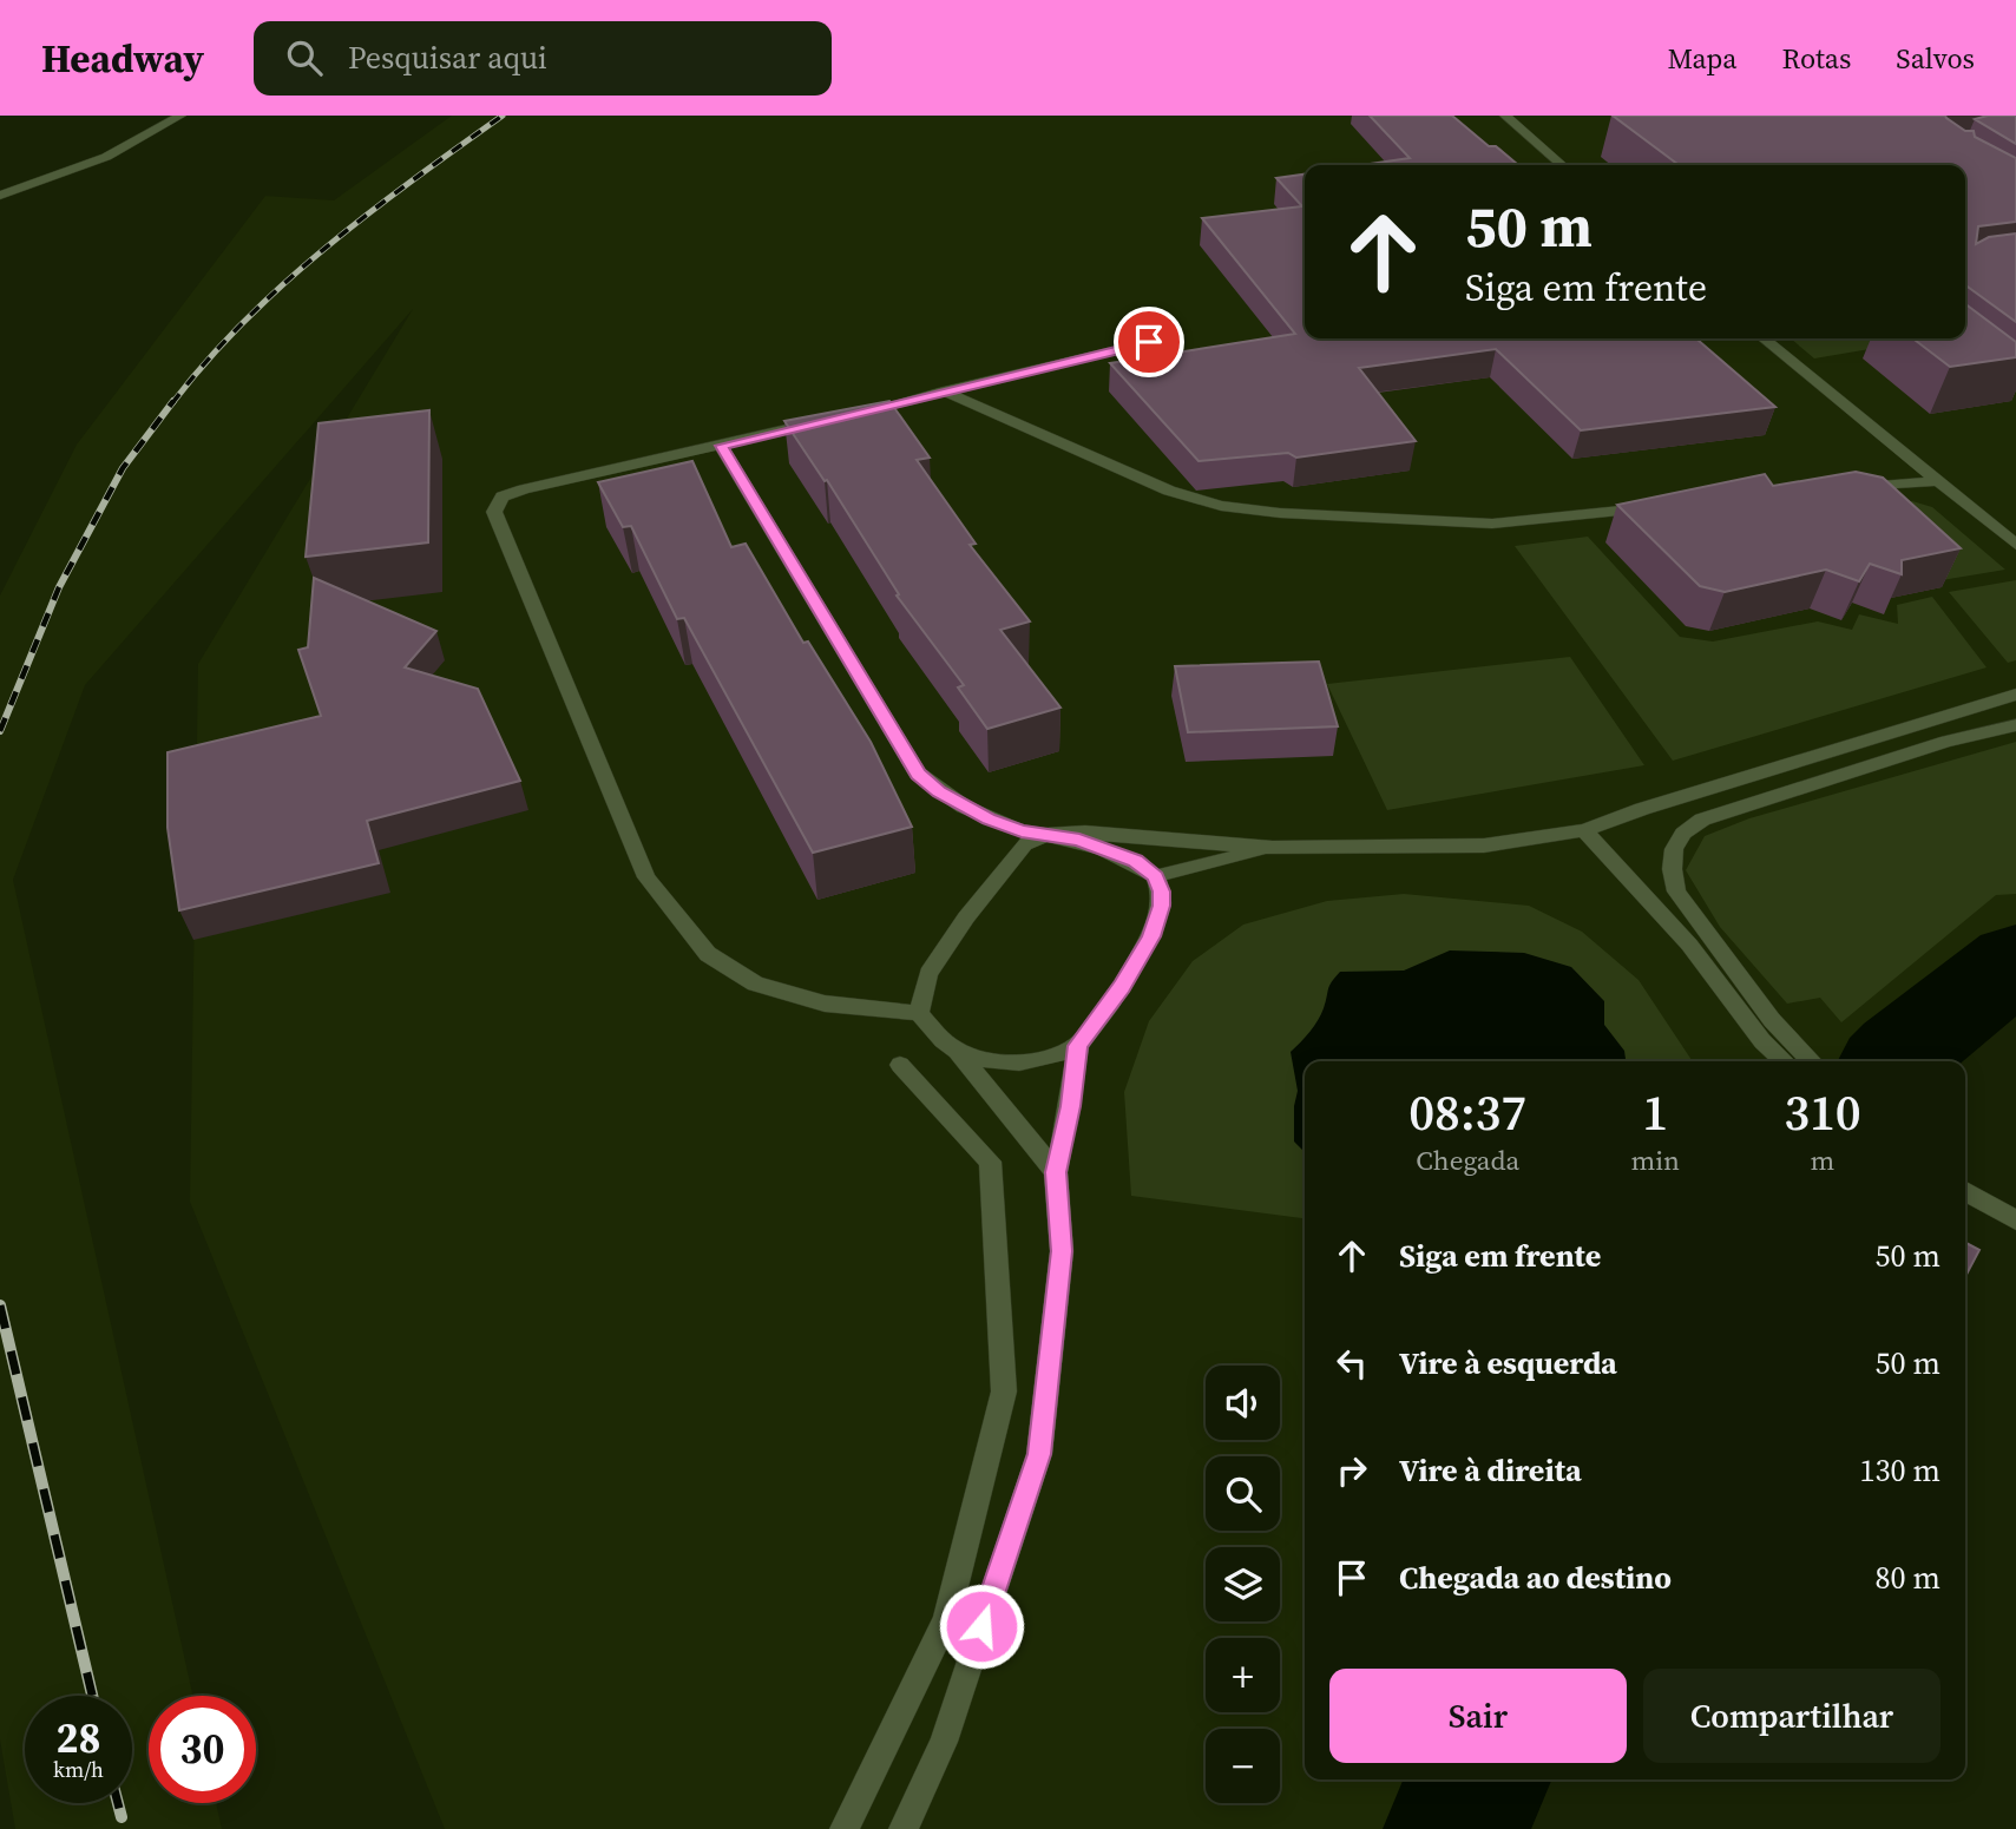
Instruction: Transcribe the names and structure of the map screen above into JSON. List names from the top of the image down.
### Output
{
  "page": {
    "header": "Headway",
    "search": "Pesquisar aqui",
    "nav": ["Mapa", "Rotas", "Salvos"],
    "turn": ["50 m", "Siga em frente"],
    "eta": [
      "08:37",
      "Chegada",
      "1",
      "min",
      "310",
      "m"
    ],
    "list": [
      {
        "name": "Siga em frente",
        "value": "50 m"
      },
      {
        "name": "Vire à esquerda",
        "value": "50 m"
      },
      {
        "name": "Vire à direita",
        "value": "130 m"
      },
      {
        "name": "Chegada ao destino",
        "value": "80 m"
      }
    ],
    "map_buttons": ["+", "−"],
    "buttons": ["Sair", "Compartilhar"],
    "speed": "28 km/h",
    "limit": "30"
  }
}
